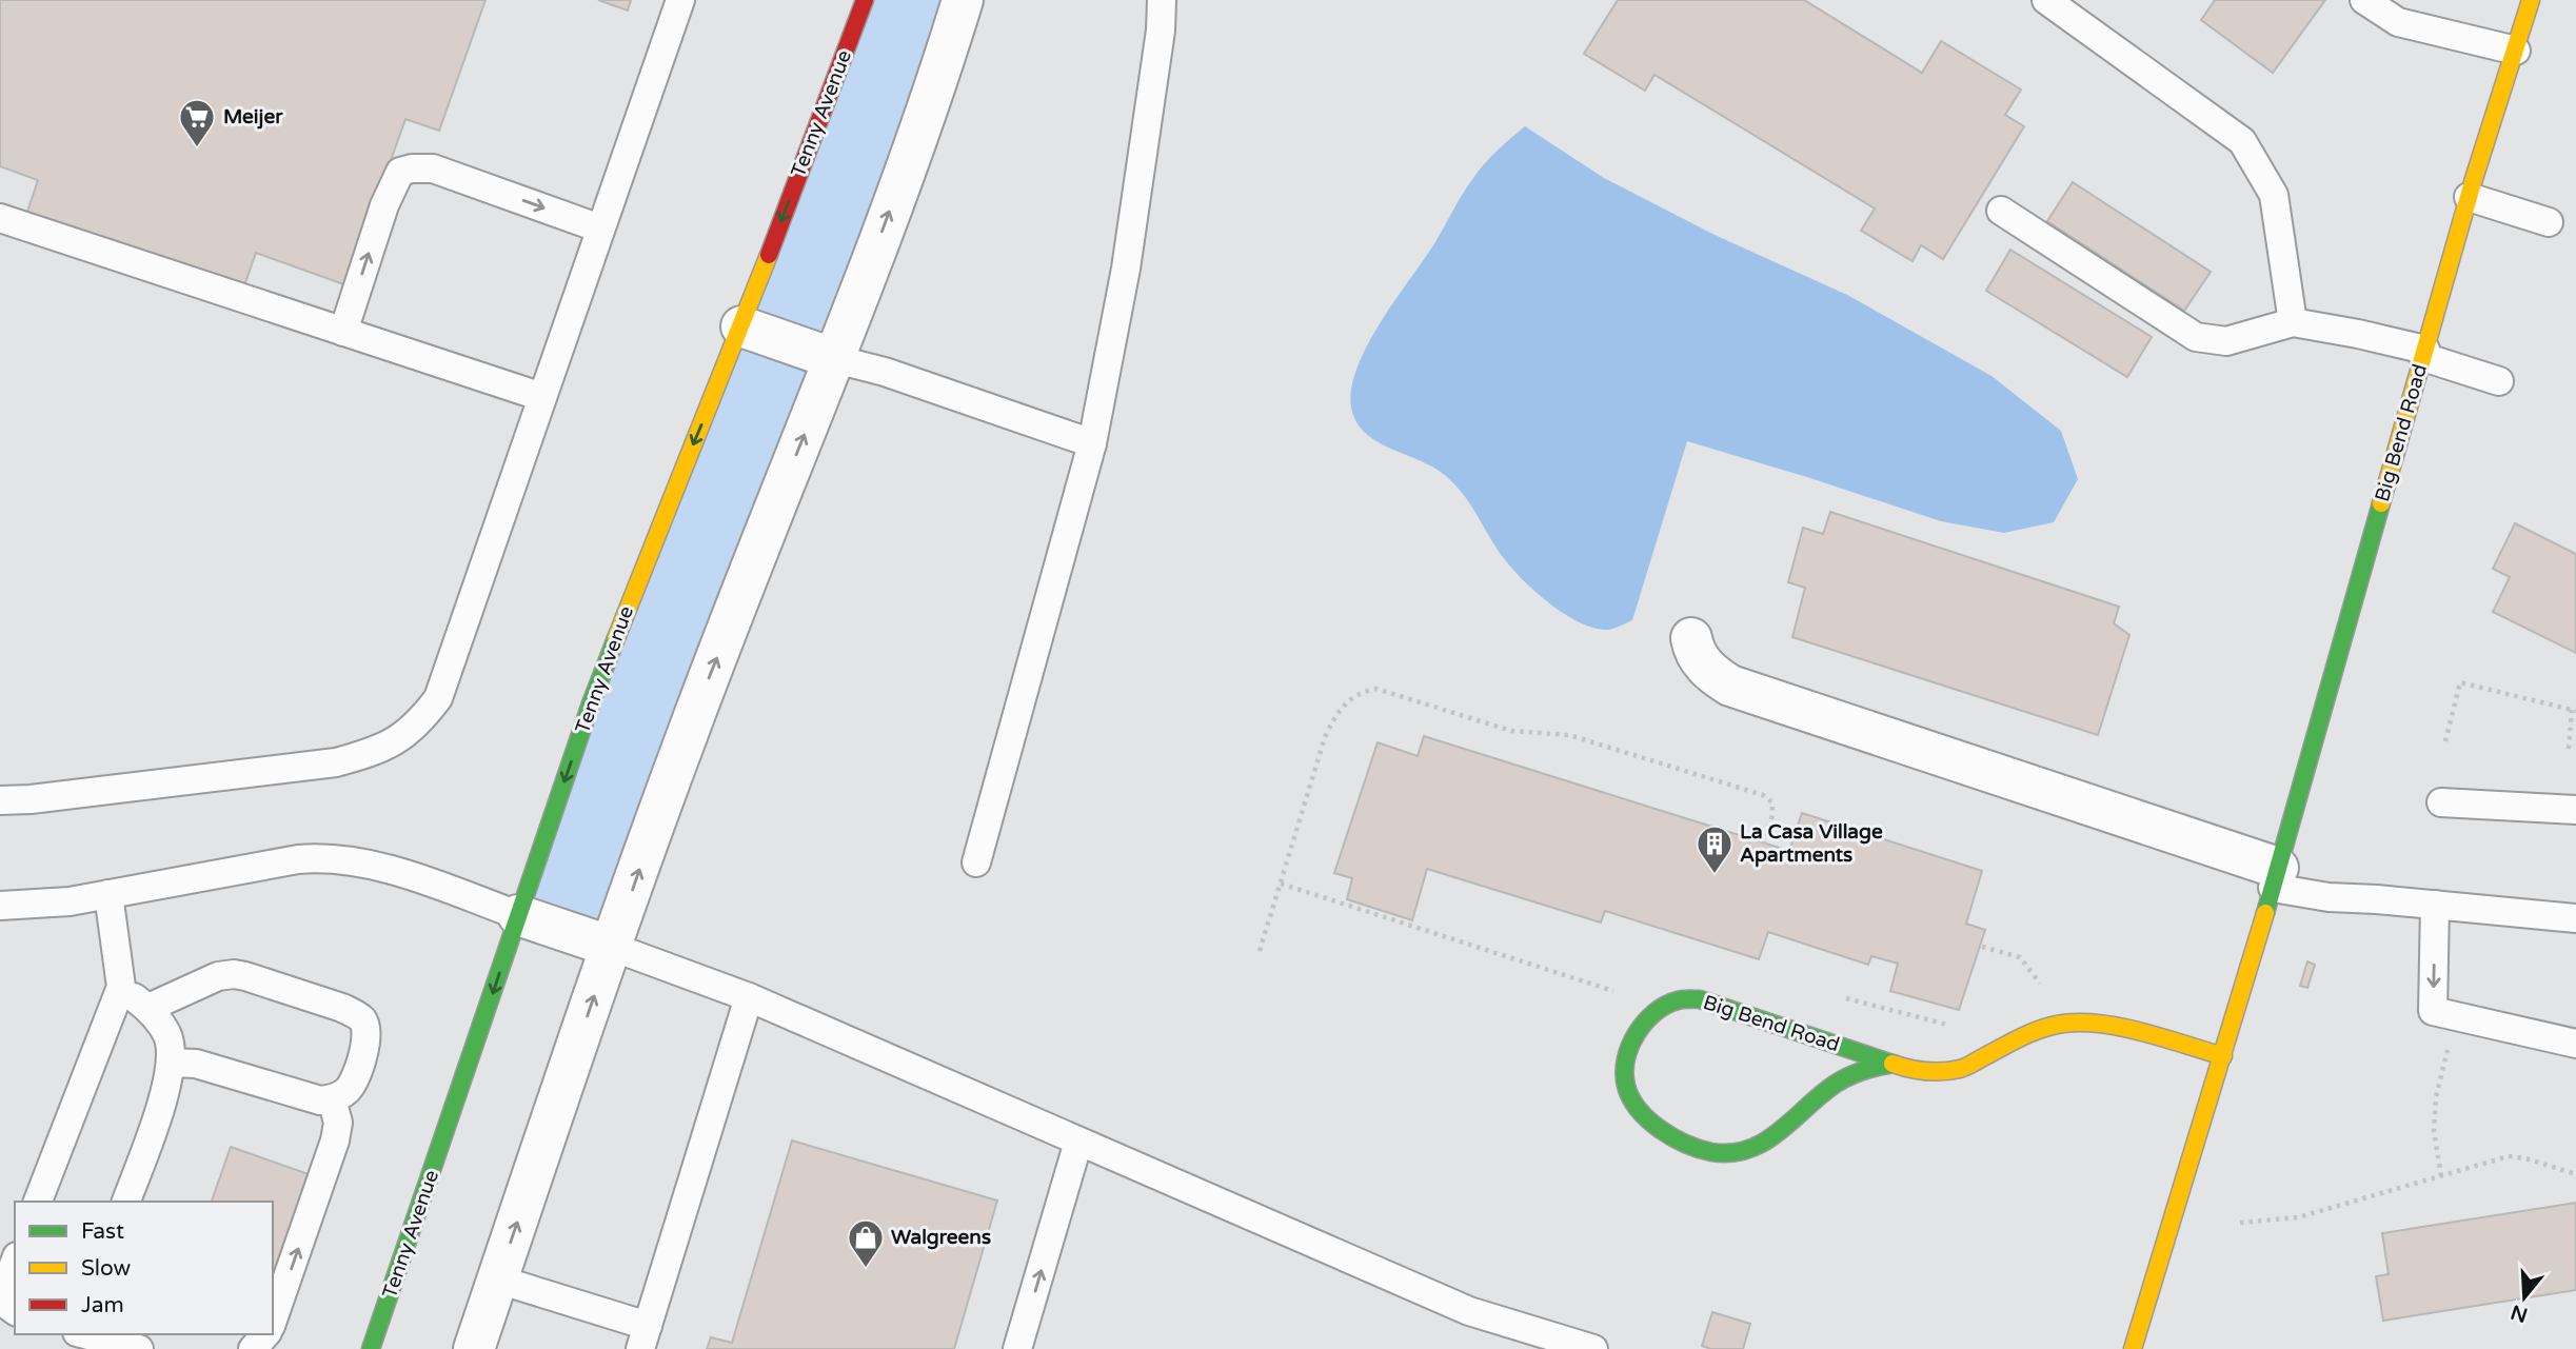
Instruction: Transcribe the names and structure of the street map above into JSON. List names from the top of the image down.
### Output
{
  "streets": {
    "street": ["Tenny Avenue", "Big Bend Road"]
  },
  "places": {
    "supermarket": ["Meijer"],
    "building": ["La Casa Village Apartments"],
    "shop": ["Walgreens"]
  },
  "legend": ["Fast", "Slow", "Jam"],
  "north": "bottom"
}
